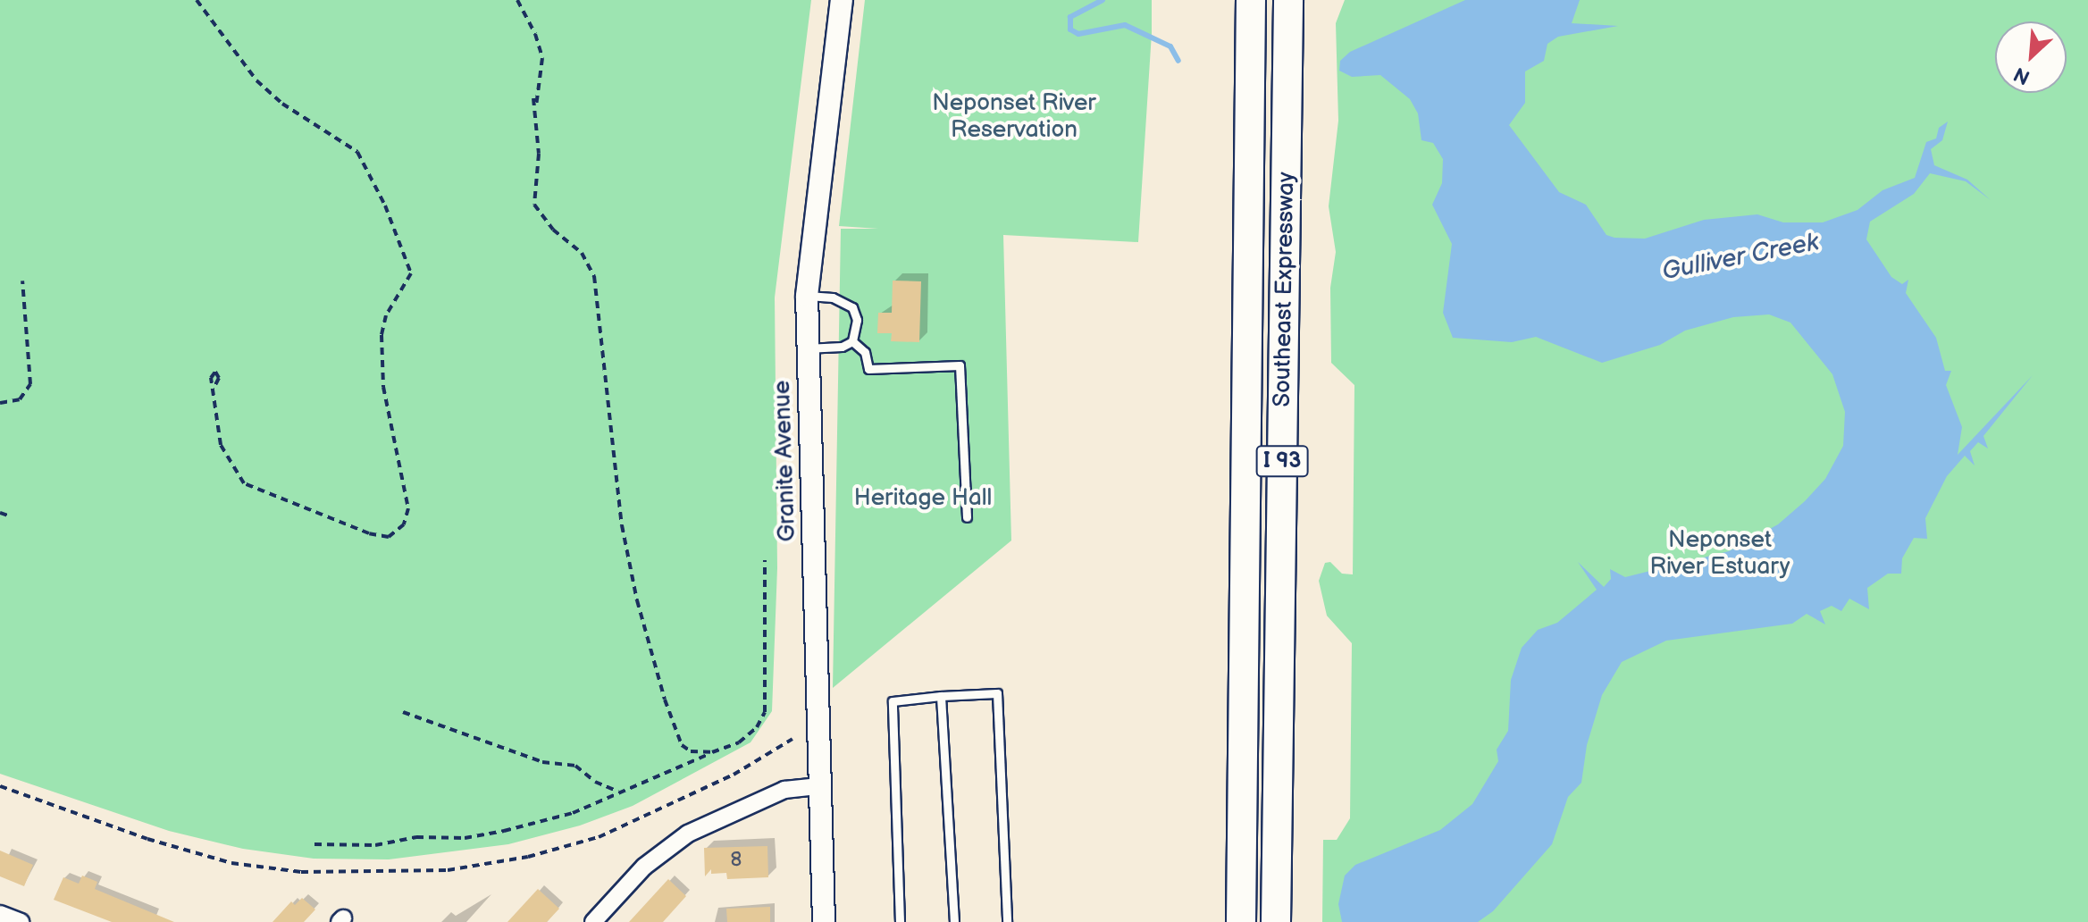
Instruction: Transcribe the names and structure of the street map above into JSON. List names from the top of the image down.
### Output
{
  "streets": {
    "highway": ["Southeast Expressway", "I 93"],
    "main road": ["Granite Avenue"]
  },
  "water": ["Gulliver Creek"],
  "parks": ["Neponset River Reservation", "Heritage Hall", "Neponset River Estuary"],
  "house_numbers": ["8"],
  "north": "bottom left"
}
